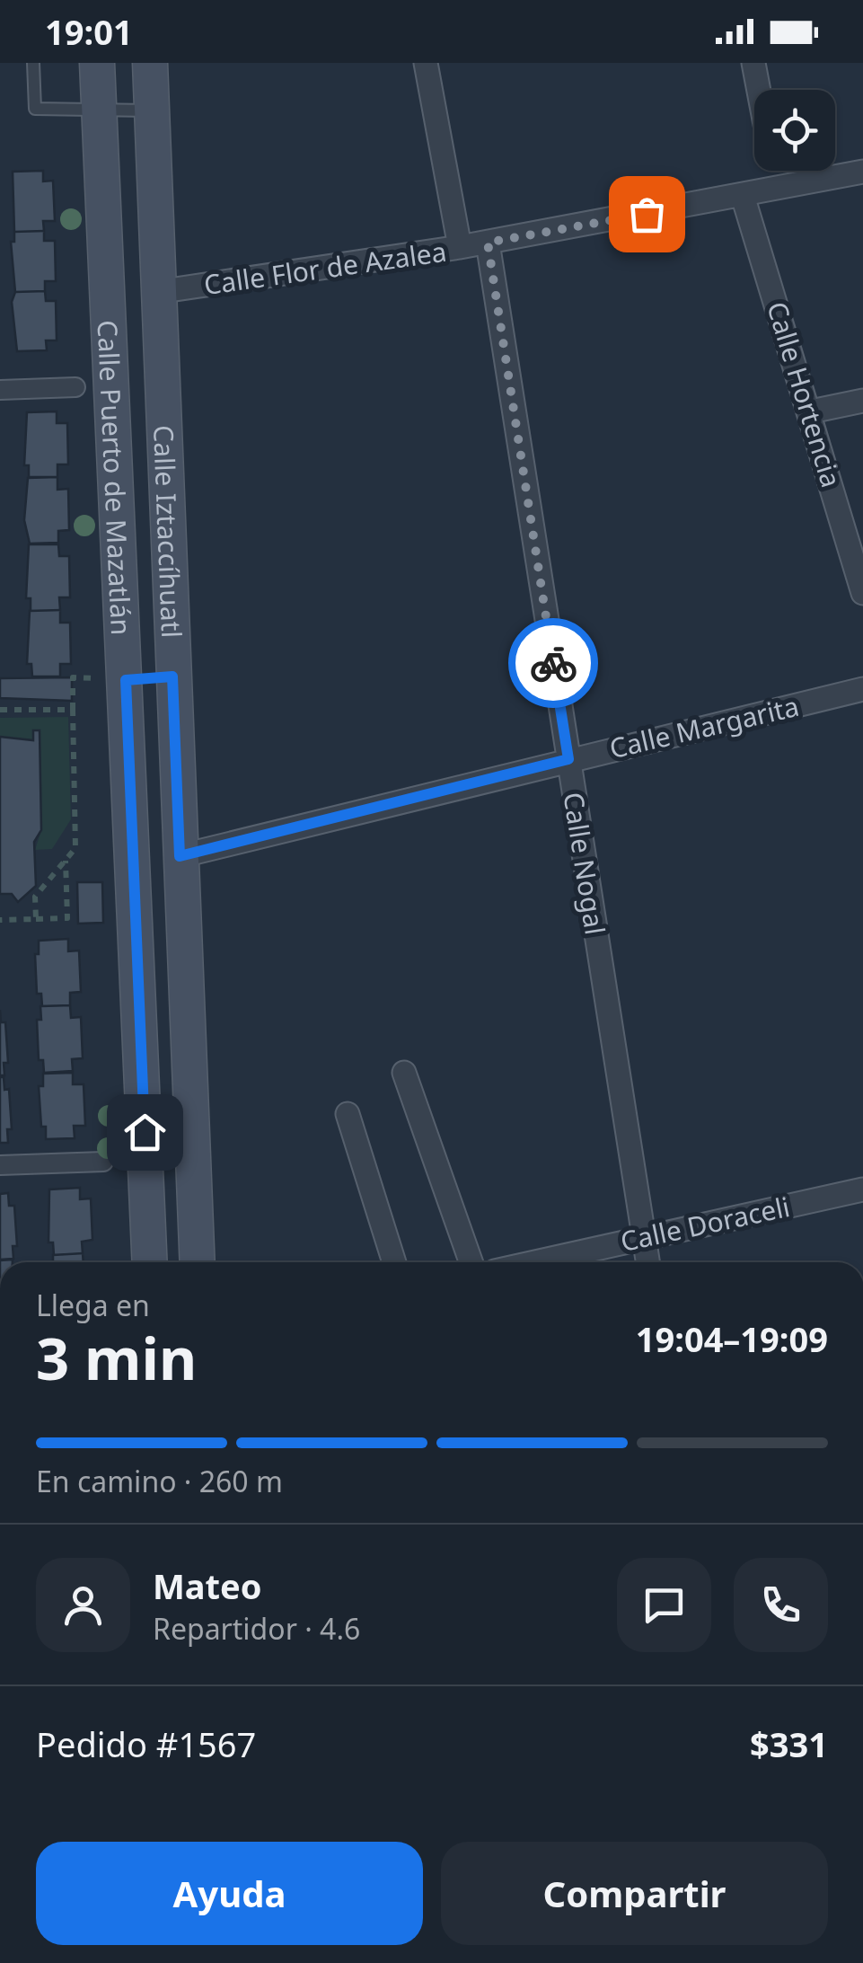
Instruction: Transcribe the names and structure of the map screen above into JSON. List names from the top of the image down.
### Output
{
  "streets": {
    "main road": ["Calle Puerto de Mazatlán", "Calle Iztaccíhuatl"],
    "street": [
      "Calle Flor de Azalea",
      "Calle Hortencia",
      "Calle Margarita",
      "Calle Nogal",
      "Calle Doraceli"
    ]
  },
  "crossings": [
    ["Calle Flor de Azalea", "Calle Hortencia"],
    ["Calle Flor de Azalea", "Calle Iztaccíhuatl"],
    ["Calle Flor de Azalea", "Calle Nogal"],
    ["Calle Iztaccíhuatl", "Calle Margarita"],
    ["Calle Margarita", "Calle Nogal"],
    ["Calle Nogal", "Calle Doraceli"]
  ],
  "page": {
    "status": "19:01",
    "heading": ["3 min", "Llega en", "19:04–19:09"],
    "panel": [
      "Mateo",
      "Repartidor · 4.6",
      "Pedido #1567",
      "$331"
    ],
    "bar": "En camino · 260 m",
    "buttons": ["Ayuda", "Compartir"]
  }
}
